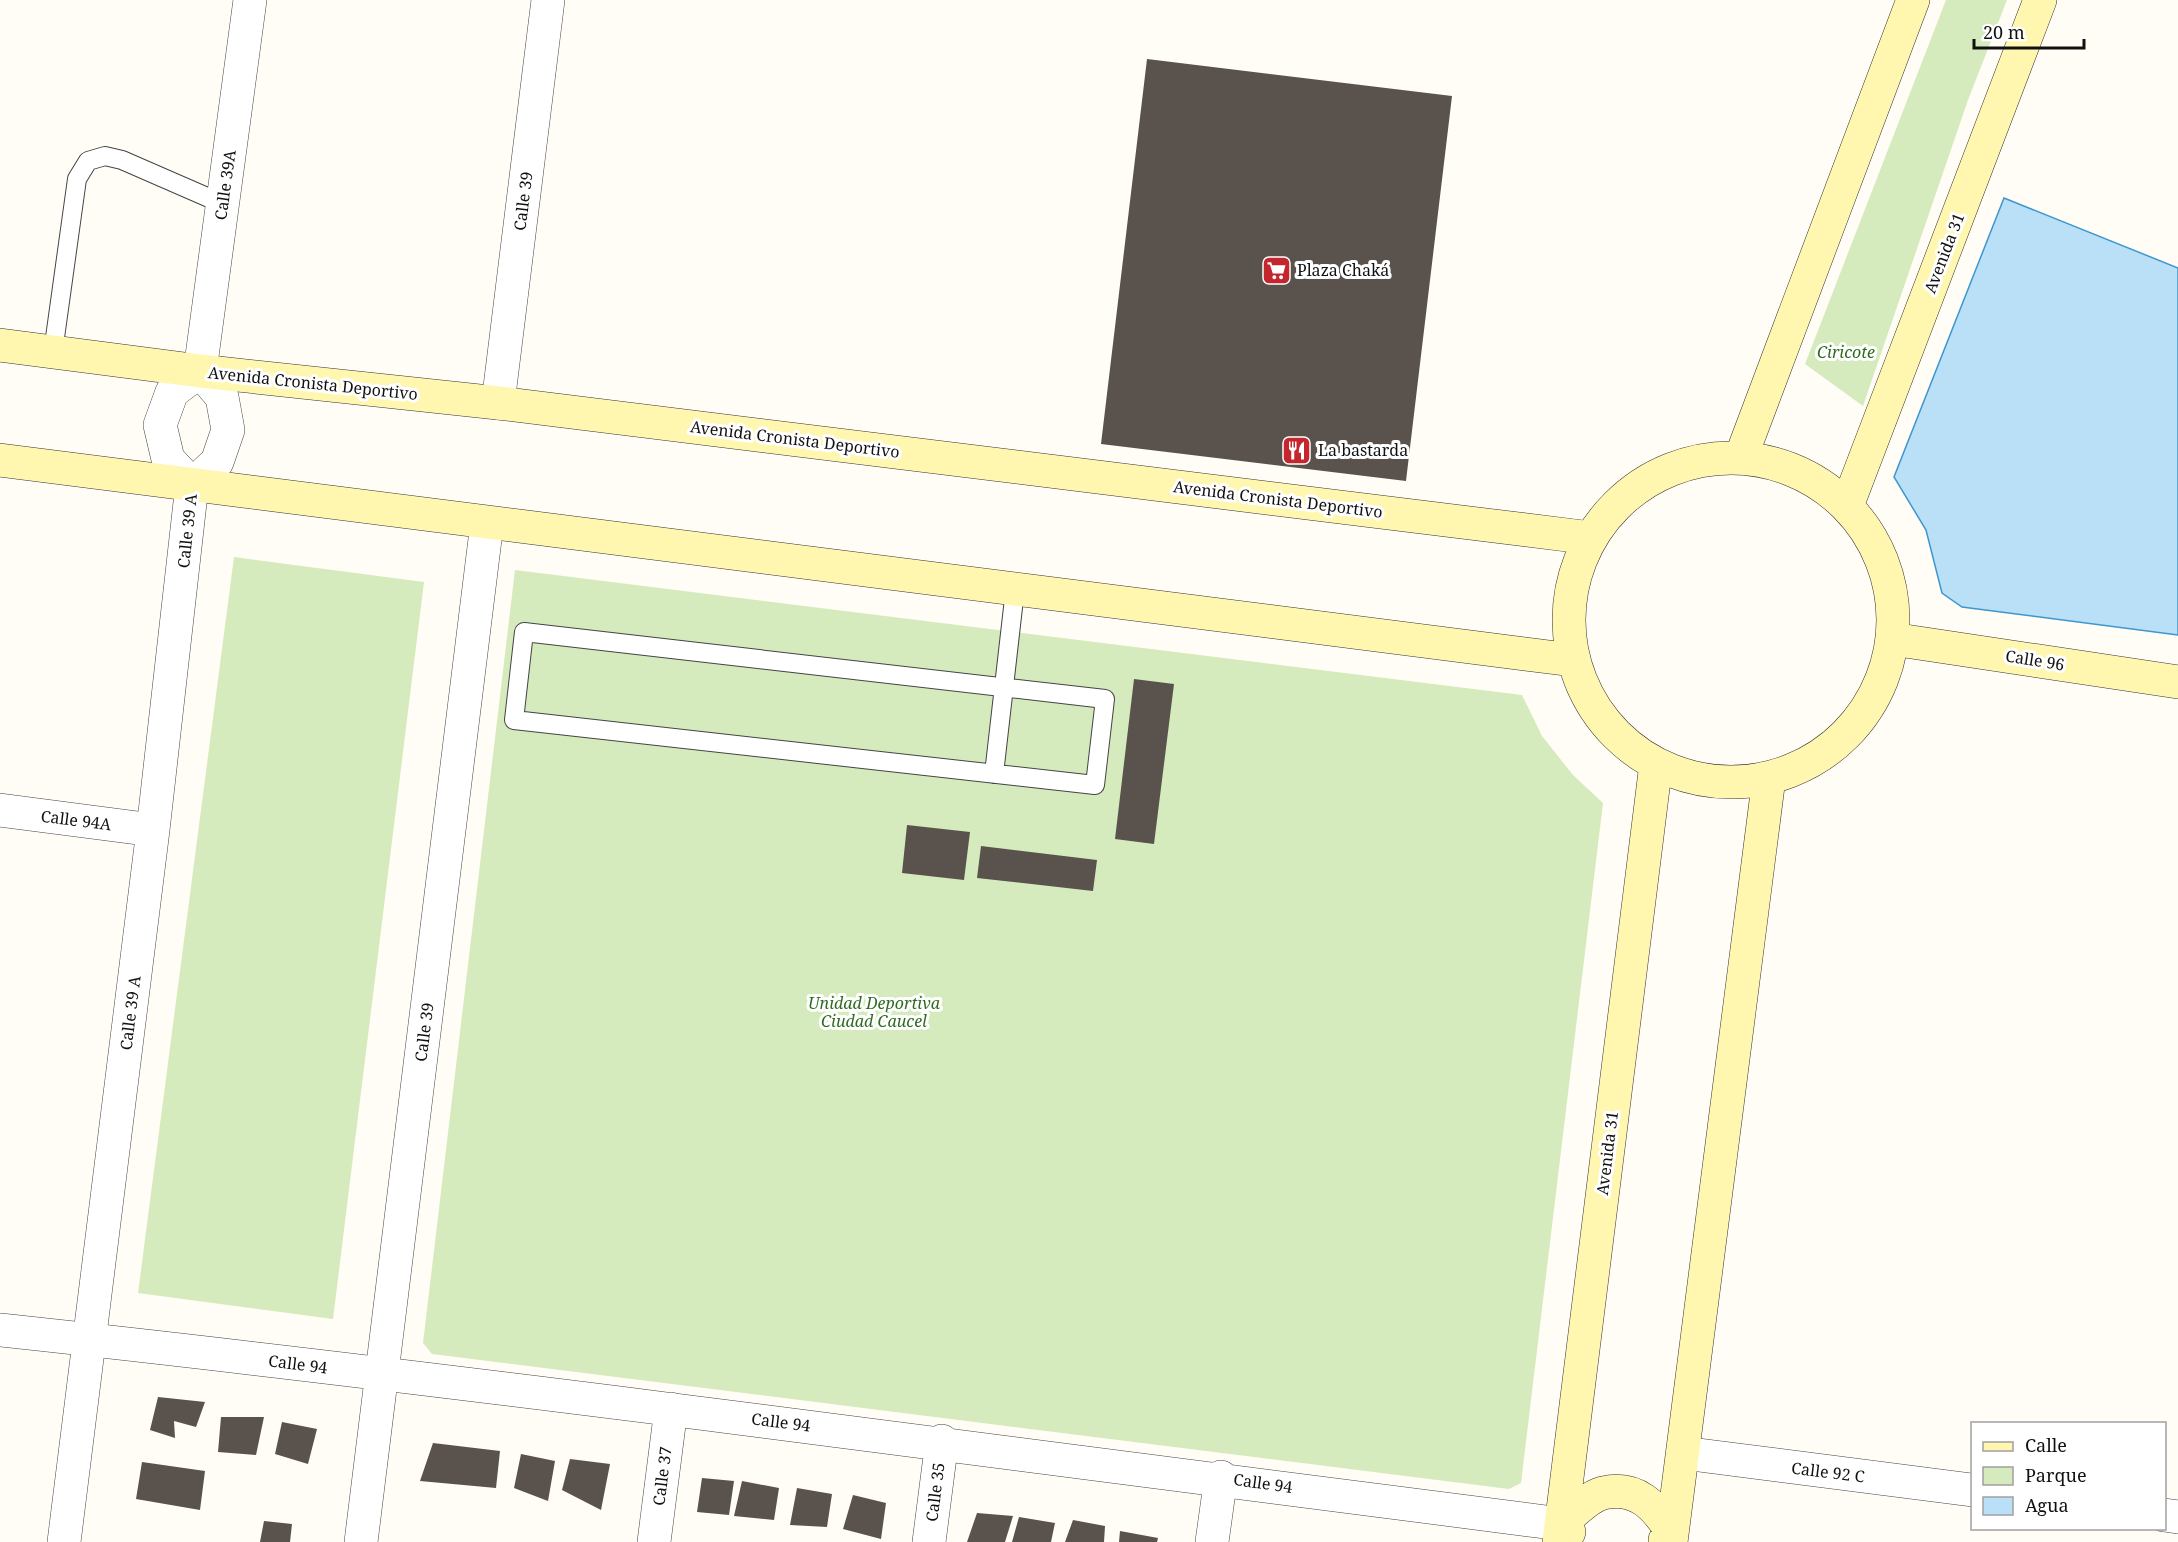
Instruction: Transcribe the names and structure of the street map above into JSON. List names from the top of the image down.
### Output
{
  "streets": {
    "main road": ["Avenida 31", "Avenida Cronista Deportivo", "Calle 96"],
    "street": [
      "Calle 39A",
      "Calle 39",
      "Calle 39 A",
      "Calle 94A",
      "Calle 94",
      "Calle 92 C",
      "Calle 37",
      "Calle 35"
    ]
  },
  "crossings": [
    ["Calle 39A", "Avenida Cronista Deportivo"],
    ["Calle 39", "Avenida Cronista Deportivo"],
    ["Calle 39", "Calle 94"],
    ["Avenida 31", "Calle 94"],
    ["Calle 39 A", "Calle 94A"],
    ["Calle 39 A", "Calle 94"],
    ["Calle 94", "Calle 37"],
    ["Calle 94", "Calle 35"]
  ],
  "parks": ["Ciricote", "Unidad Deportiva Ciudad Caucel"],
  "places": {
    "supermarket": ["Plaza Chaká"],
    "restaurant": ["La bastarda"]
  },
  "legend": ["Calle", "Parque", "Agua"],
  "scale_bar": "20 m"
}
